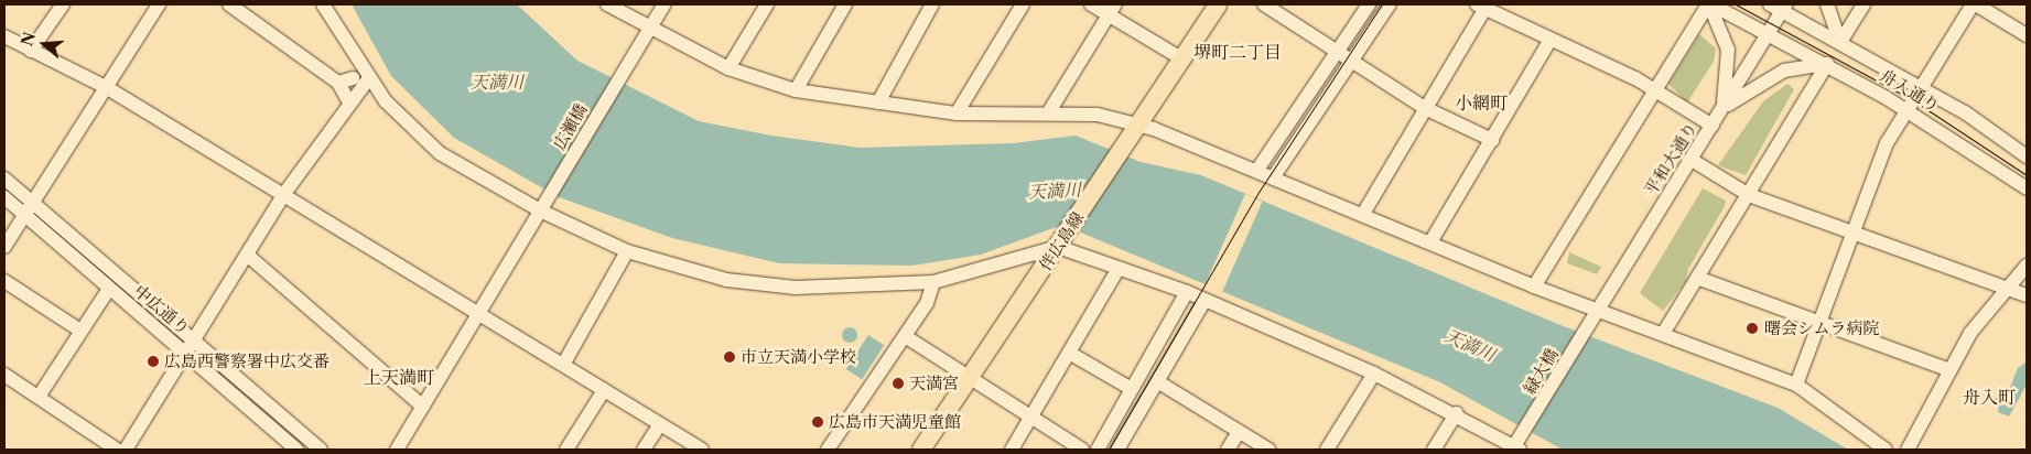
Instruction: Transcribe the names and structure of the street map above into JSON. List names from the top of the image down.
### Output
{
  "streets": {
    "main road": ["伴広島線"],
    "street": [
      "舟入通り",
      "広瀬橋",
      "平和大通り",
      "中広通り",
      "緑大橋"
    ]
  },
  "crossings": [
    ["舟入通り", "平和大通り"],
    ["平和大通り", "緑大橋"]
  ],
  "districts": [
    "堺町二丁目",
    "小網町",
    "上天満町",
    "舟入町"
  ],
  "water": ["天満川"],
  "places": [
    "曙会シムラ病院",
    "市立天満小学校",
    "広島西警察署中広交番",
    "天満宮",
    "広島市天満児童館"
  ],
  "north": "left"
}
